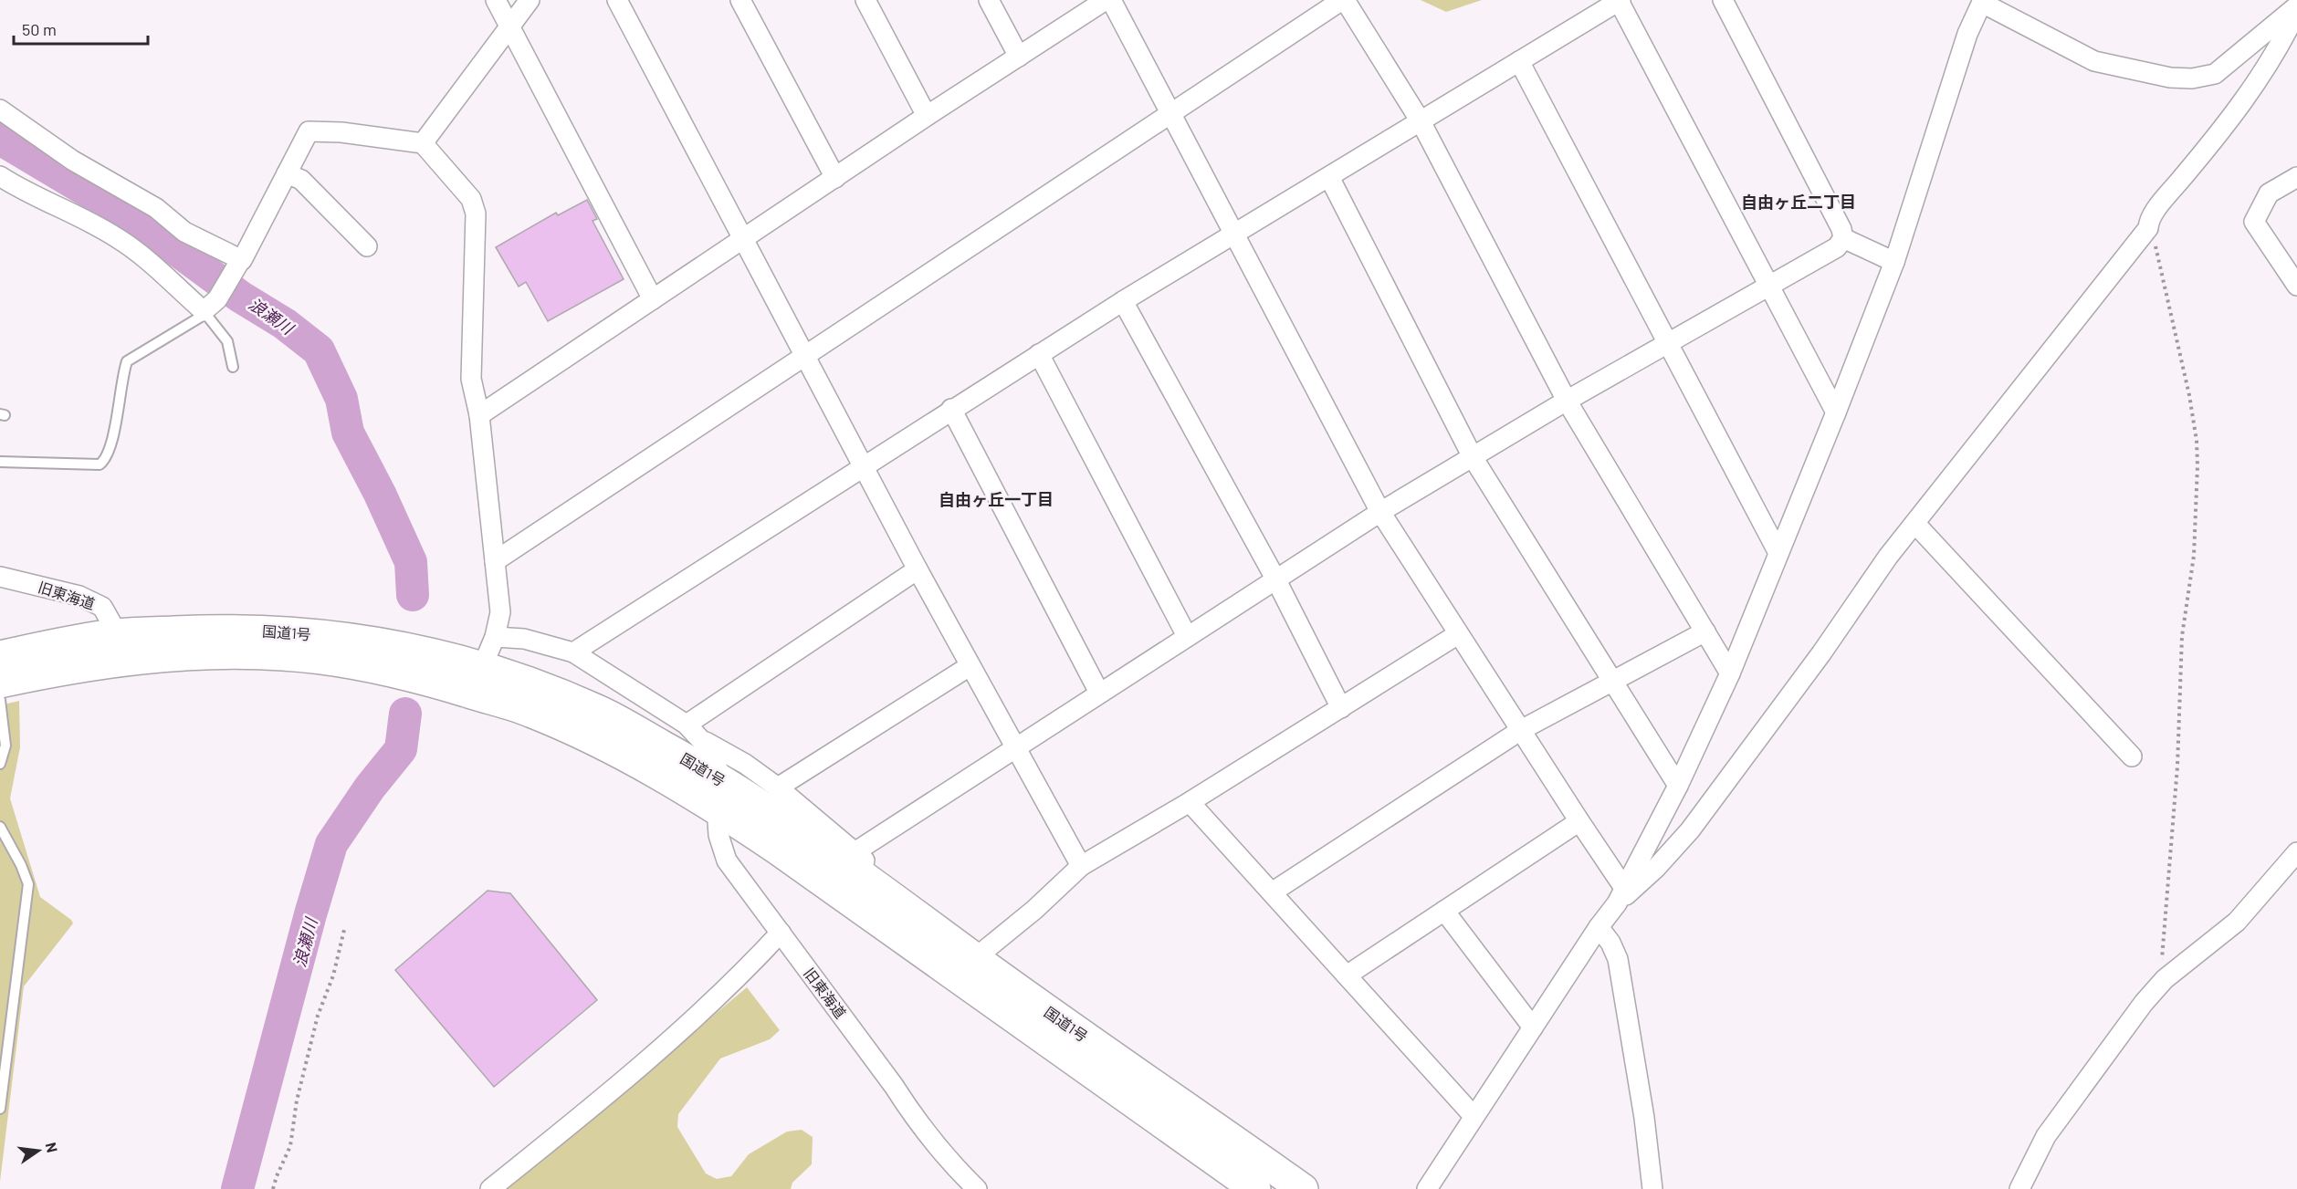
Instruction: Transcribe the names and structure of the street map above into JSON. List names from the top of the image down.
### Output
{
  "streets": {
    "highway": ["国道1号"],
    "street": ["旧東海道"]
  },
  "crossings": [
    ["旧東海道", "国道1号"]
  ],
  "districts": ["自由ヶ丘二丁目", "自由ヶ丘一丁目"],
  "water": ["浪瀬川"],
  "scale_bar": "50 m",
  "north": "right"
}
